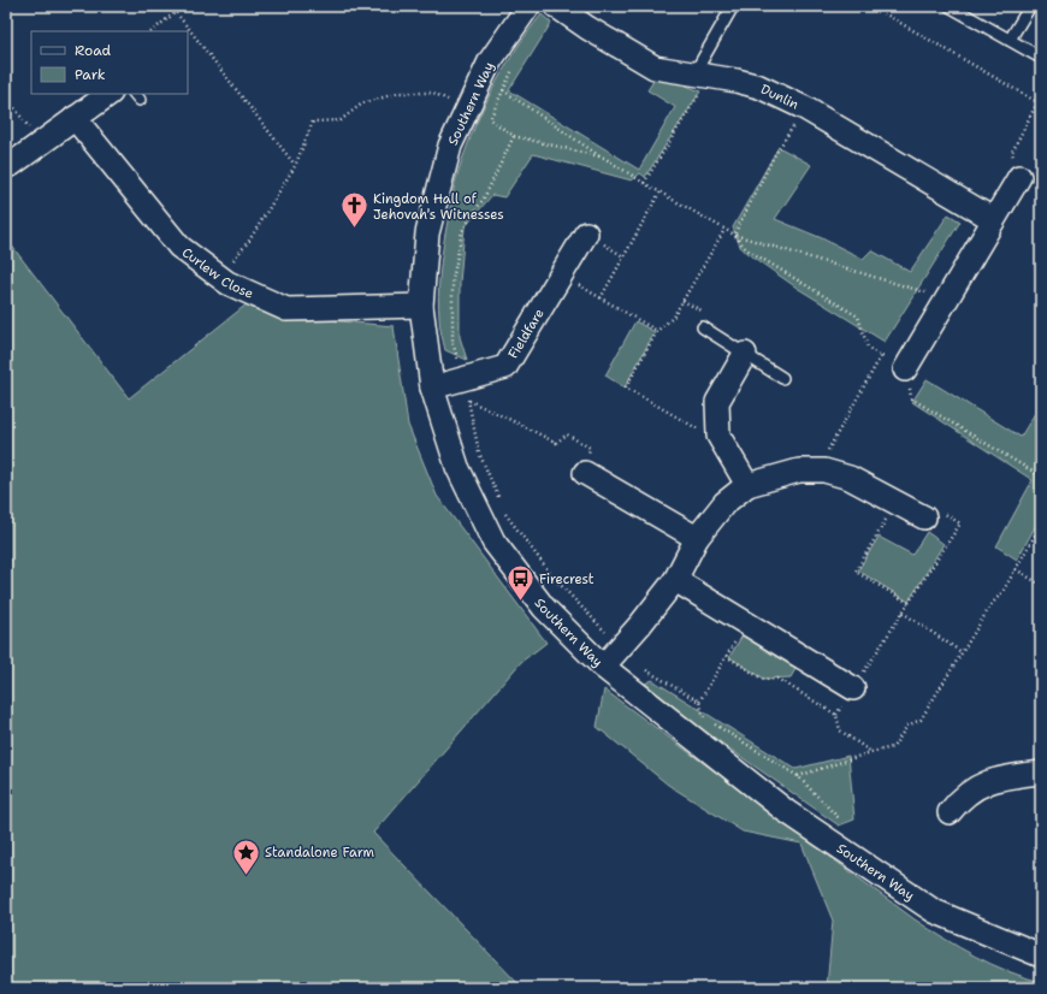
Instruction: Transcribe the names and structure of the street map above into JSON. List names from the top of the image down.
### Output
{
  "streets": {
    "street": [
      "Dunlin",
      "Southern Way",
      "Curlew Close",
      "Fieldfare"
    ]
  },
  "crossings": [
    ["Southern Way", "Curlew Close"],
    ["Southern Way", "Fieldfare"]
  ],
  "places": {
    "church": ["Kingdom Hall of Jehovah's Witnesses"],
    "bus stop": ["Firecrest"],
    "place": ["Standalone Farm"]
  },
  "legend": ["Road", "Park"]
}
